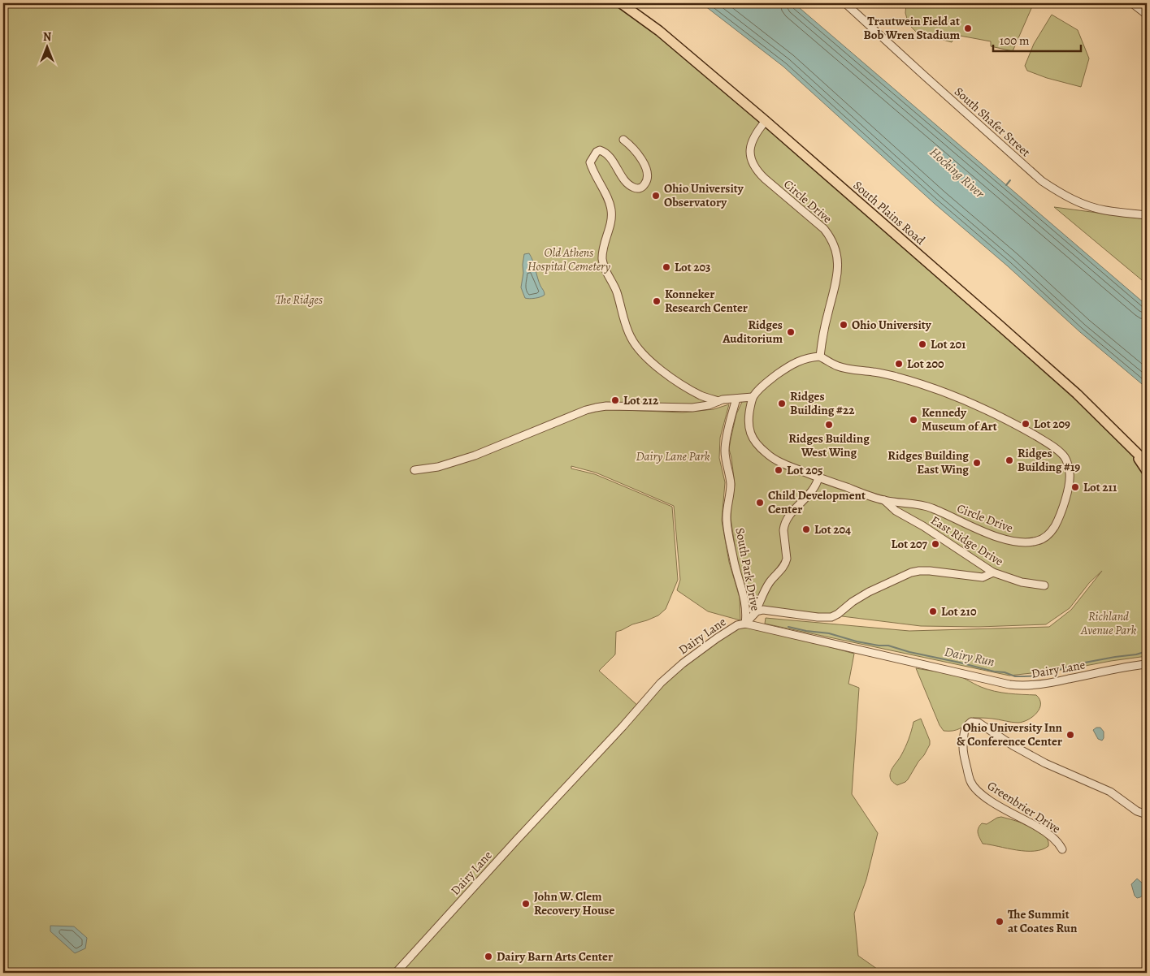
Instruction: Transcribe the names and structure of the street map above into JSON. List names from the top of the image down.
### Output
{
  "streets": {
    "main road": ["South Plains Road"],
    "street": [
      "South Shafer Street",
      "Circle Drive",
      "East Ridge Drive",
      "South Park Drive",
      "Dairy Lane",
      "Greenbrier Drive"
    ]
  },
  "crossings": [
    ["Circle Drive", "South Plains Road"],
    ["Circle Drive", "East Ridge Drive"],
    ["South Park Drive", "Dairy Lane"]
  ],
  "water": ["Hocking River", "Dairy Run"],
  "parks": [
    "Old Athens Hospital Cemetery",
    "The Ridges",
    "Dairy Lane Park",
    "Richland Avenue Park"
  ],
  "places": [
    "Trautwein Field at Bob Wren Stadium",
    "Ohio University Observatory",
    "Lot 203",
    "Konneker Research Center",
    "Ohio University",
    "Ridges Auditorium",
    "Lot 201",
    "Lot 200",
    "Lot 212",
    "Ridges Building #22",
    "Kennedy Museum of Art",
    "Lot 209",
    "Ridges Building West Wing",
    "Ridges Building #19",
    "Ridges Building East Wing",
    "Lot 205",
    "Lot 211",
    "Child Development Center",
    "Lot 204",
    "Lot 207",
    "Lot 210",
    "Ohio University Inn & Conference Center",
    "John W. Clem Recovery House",
    "The Summit at Coates Run",
    "Dairy Barn Arts Center"
  ],
  "scale_bar": "100 m",
  "north": "top"
}
